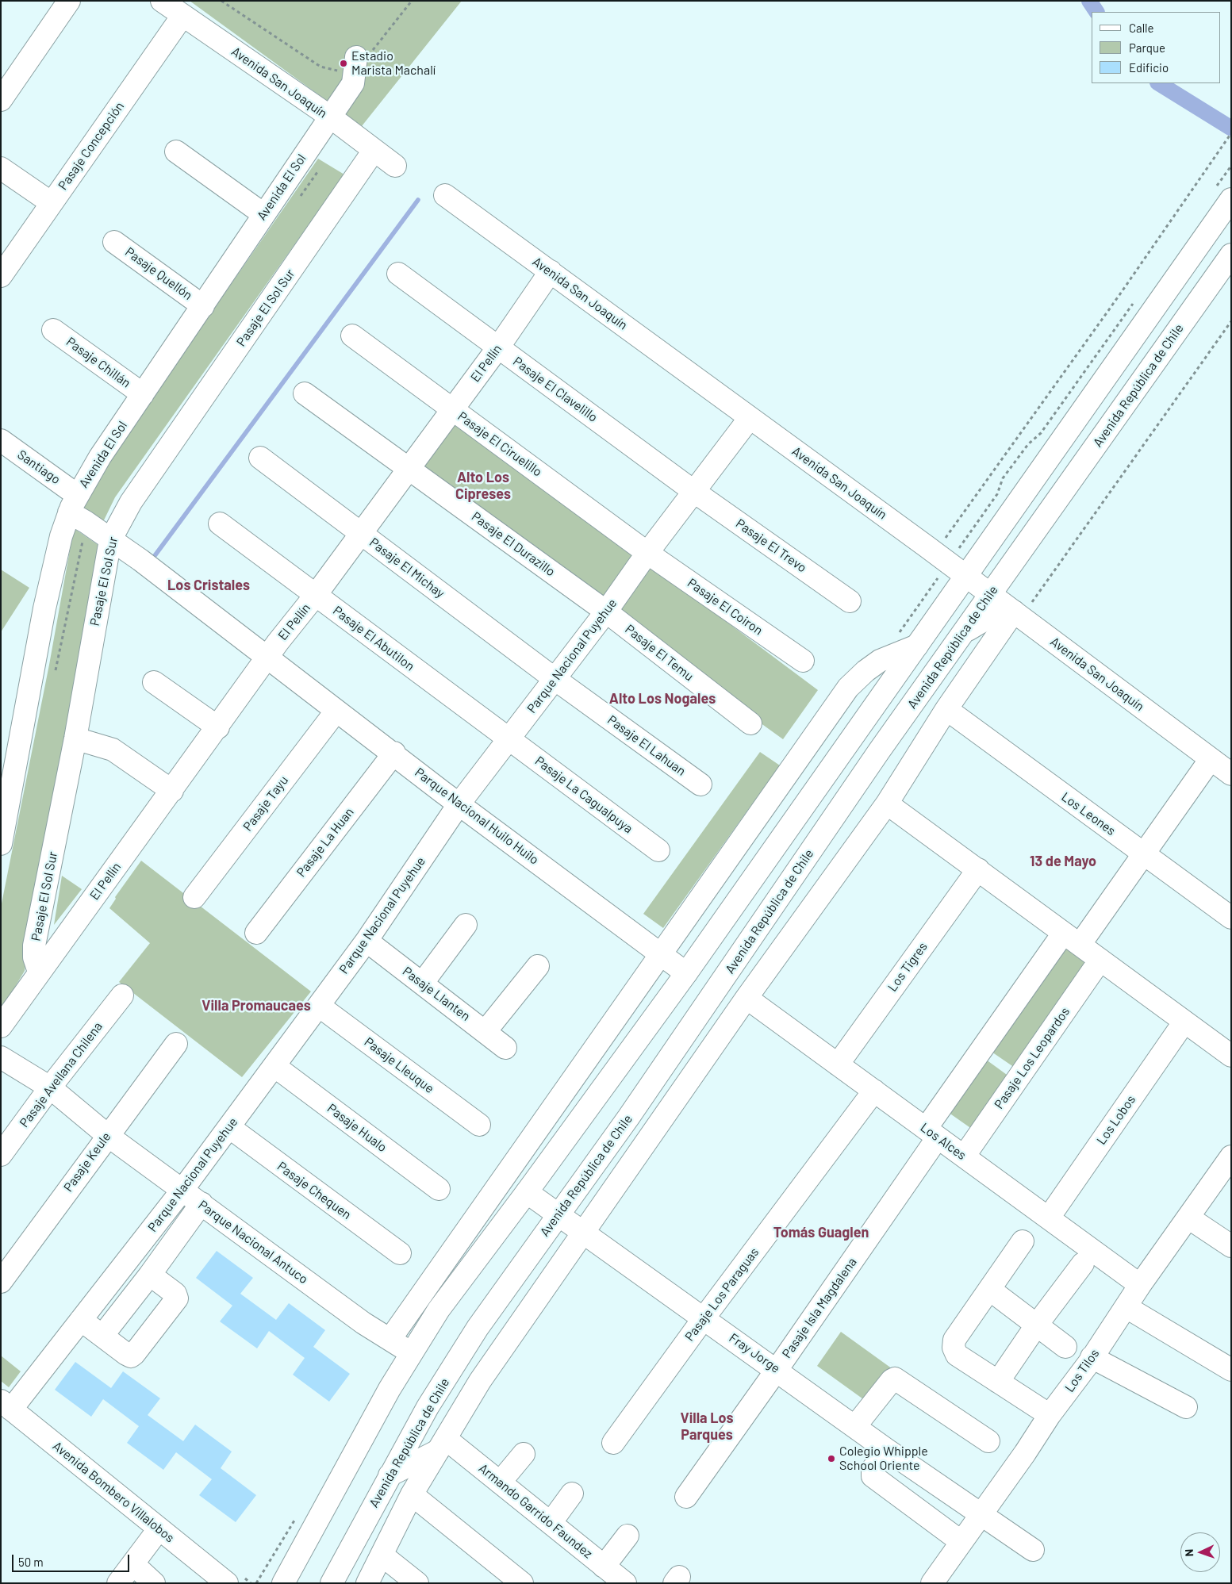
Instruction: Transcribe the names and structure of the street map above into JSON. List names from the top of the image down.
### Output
{
  "streets": {
    "street": [
      "Avenida San Joaquín",
      "Pasaje Concepción",
      "Avenida El Sol",
      "Pasaje Quellón",
      "Pasaje El Sol Sur",
      "Pasaje Chillán",
      "El Pellín",
      "Avenida República de Chile",
      "Pasaje El Clavelillo",
      "Pasaje El Ciruelillo",
      "Santiago",
      "Pasaje El Durazillo",
      "Pasaje El Trevo",
      "Pasaje El Michay",
      "Pasaje El Coiron",
      "Pasaje El Abutilon",
      "Pasaje El Temu",
      "Parque Nacional Puyehue",
      "Pasaje El Lahuan",
      "Pasaje La Cagualpuya",
      "Pasaje Tayu",
      "Los Leones",
      "Parque Nacional Huilo Huilo",
      "Pasaje La Huan",
      "Los Tigres",
      "Pasaje Llanten",
      "Pasaje Los Leopardos",
      "Pasaje Lleuque",
      "Pasaje Avellana Chilena",
      "Los Lobos",
      "Pasaje Hualo",
      "Los Alces",
      "Pasaje Keule",
      "Pasaje Chequen",
      "Parque Nacional Antuco",
      "Pasaje Los Paraguas",
      "Pasaje Isla Magdalena",
      "Fray Jorge",
      "Los Tilos",
      "Avenida Bombero Villalobos",
      "Armando Garrido Faundez"
    ]
  },
  "crossings": [
    ["Avenida San Joaquín", "Pasaje Concepción"],
    ["Avenida San Joaquín", "Avenida El Sol"],
    ["Avenida San Joaquín", "Pasaje El Sol Sur"],
    ["Avenida San Joaquín", "El Pellín"],
    ["Avenida San Joaquín", "Avenida República de Chile"],
    ["Avenida San Joaquín", "Parque Nacional Puyehue"],
    ["Avenida San Joaquín", "Pasaje Isla Magdalena"],
    ["Avenida El Sol", "Pasaje Quellón"],
    ["Avenida El Sol", "Pasaje Chillán"],
    ["Avenida El Sol", "Santiago"],
    ["Pasaje El Sol Sur", "El Pellín"],
    ["Pasaje El Sol Sur", "Santiago"],
    ["Pasaje El Sol Sur", "Parque Nacional Huilo Huilo"],
    ["El Pellín", "Pasaje El Clavelillo"],
    ["El Pellín", "Pasaje El Ciruelillo"],
    ["El Pellín", "Pasaje El Durazillo"],
    ["El Pellín", "Pasaje El Michay"],
    ["El Pellín", "Pasaje El Abutilon"],
    ["El Pellín", "Parque Nacional Huilo Huilo"],
    ["Avenida República de Chile", "Fray Jorge"],
    ["Pasaje El Clavelillo", "Pasaje El Trevo"],
    ["Pasaje El Clavelillo", "Parque Nacional Puyehue"],
    ["Pasaje El Ciruelillo", "Pasaje El Coiron"],
    ["Pasaje El Ciruelillo", "Parque Nacional Puyehue"],
    ["Santiago", "Parque Nacional Huilo Huilo"],
    ["Pasaje El Durazillo", "Pasaje El Temu"],
    ["Pasaje El Durazillo", "Parque Nacional Puyehue"],
    ["Pasaje El Trevo", "Parque Nacional Puyehue"],
    ["Pasaje El Michay", "Parque Nacional Puyehue"],
    ["Pasaje El Michay", "Pasaje El Lahuan"],
    ["Pasaje El Coiron", "Parque Nacional Puyehue"],
    ["Pasaje El Abutilon", "Parque Nacional Puyehue"],
    ["Pasaje El Abutilon", "Pasaje La Cagualpuya"],
    ["Pasaje El Temu", "Parque Nacional Puyehue"],
    ["Parque Nacional Puyehue", "Pasaje El Lahuan"],
    ["Parque Nacional Puyehue", "Pasaje La Cagualpuya"],
    ["Parque Nacional Puyehue", "Parque Nacional Huilo Huilo"],
    ["Parque Nacional Puyehue", "Pasaje Llanten"],
    ["Parque Nacional Puyehue", "Pasaje Lleuque"],
    ["Parque Nacional Puyehue", "Pasaje Hualo"],
    ["Parque Nacional Puyehue", "Pasaje Chequen"],
    ["Parque Nacional Puyehue", "Parque Nacional Antuco"],
    ["Parque Nacional Puyehue", "Avenida Bombero Villalobos"],
    ["Pasaje Tayu", "Parque Nacional Huilo Huilo"],
    ["Los Leones", "Pasaje Isla Magdalena"],
    ["Parque Nacional Huilo Huilo", "Pasaje La Huan"],
    ["Los Tigres", "Los Alces"],
    ["Pasaje Los Leopardos", "Los Alces"],
    ["Pasaje Avellana Chilena", "Parque Nacional Antuco"],
    ["Los Lobos", "Los Alces"],
    ["Los Alces", "Pasaje Los Paraguas"],
    ["Los Alces", "Pasaje Isla Magdalena"],
    ["Los Alces", "Los Tilos"],
    ["Pasaje Keule", "Parque Nacional Antuco"],
    ["Pasaje Los Paraguas", "Fray Jorge"],
    ["Pasaje Isla Magdalena", "Fray Jorge"],
    ["Fray Jorge", "Los Tilos"]
  ],
  "districts": [
    "Alto Los Cipreses",
    "Los Cristales",
    "Alto Los Nogales",
    "13 de Mayo",
    "Villa Promaucaes",
    "Tomás Guaglen",
    "Villa Los Parques"
  ],
  "places": ["Estadio Marista Machalí", "Colegio Whipple School Oriente"],
  "legend": ["Calle", "Parque", "Edificio"],
  "scale_bar": "50 m",
  "north": "left"
}
